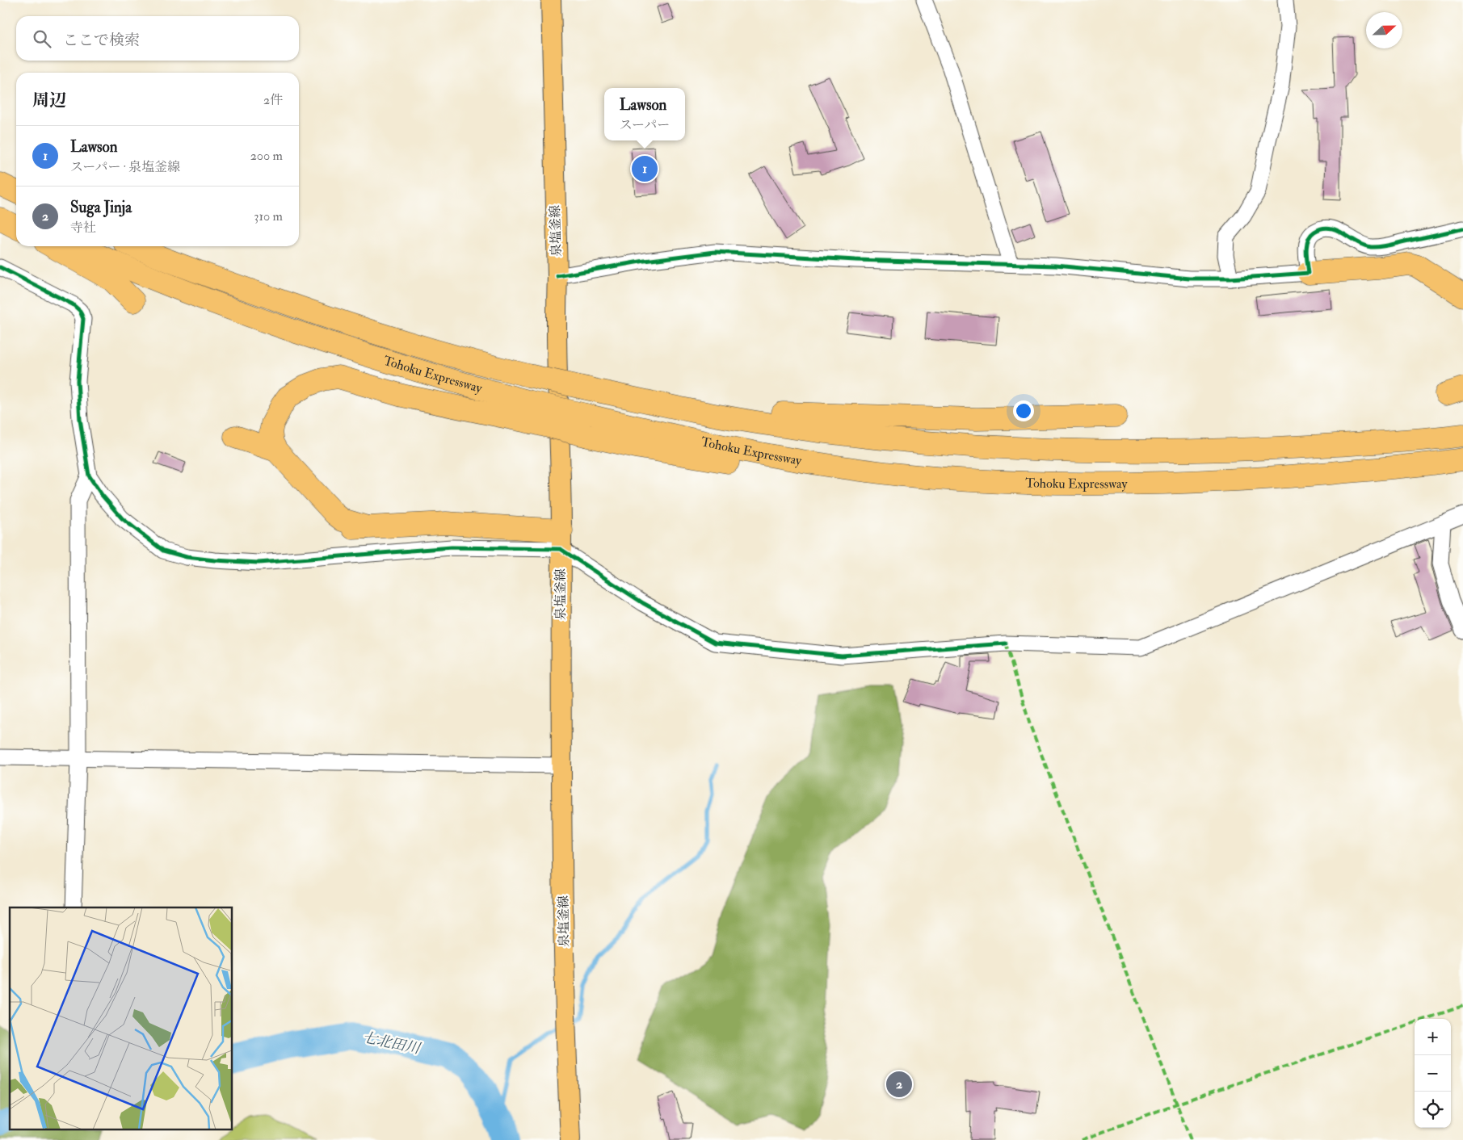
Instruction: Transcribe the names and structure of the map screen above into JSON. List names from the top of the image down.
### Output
{
  "streets": {
    "highway": ["Tohoku Expressway"],
    "main road": ["泉塩釜線"]
  },
  "water": ["七北田川"],
  "north": "right",
  "page": {
    "search": "ここで検索",
    "heading": ["周辺", "2件"],
    "popup": ["Lawson", "スーパー"],
    "list": [
      {
        "mark": "1",
        "name": "Lawson",
        "note": "スーパー · 泉塩釜線",
        "value": "200 m"
      },
      {
        "mark": "2",
        "name": "Suga Jinja",
        "note": "寺社",
        "value": "310 m"
      }
    ],
    "pins": ["1", "2"],
    "map_buttons": ["+", "−"]
  }
}
